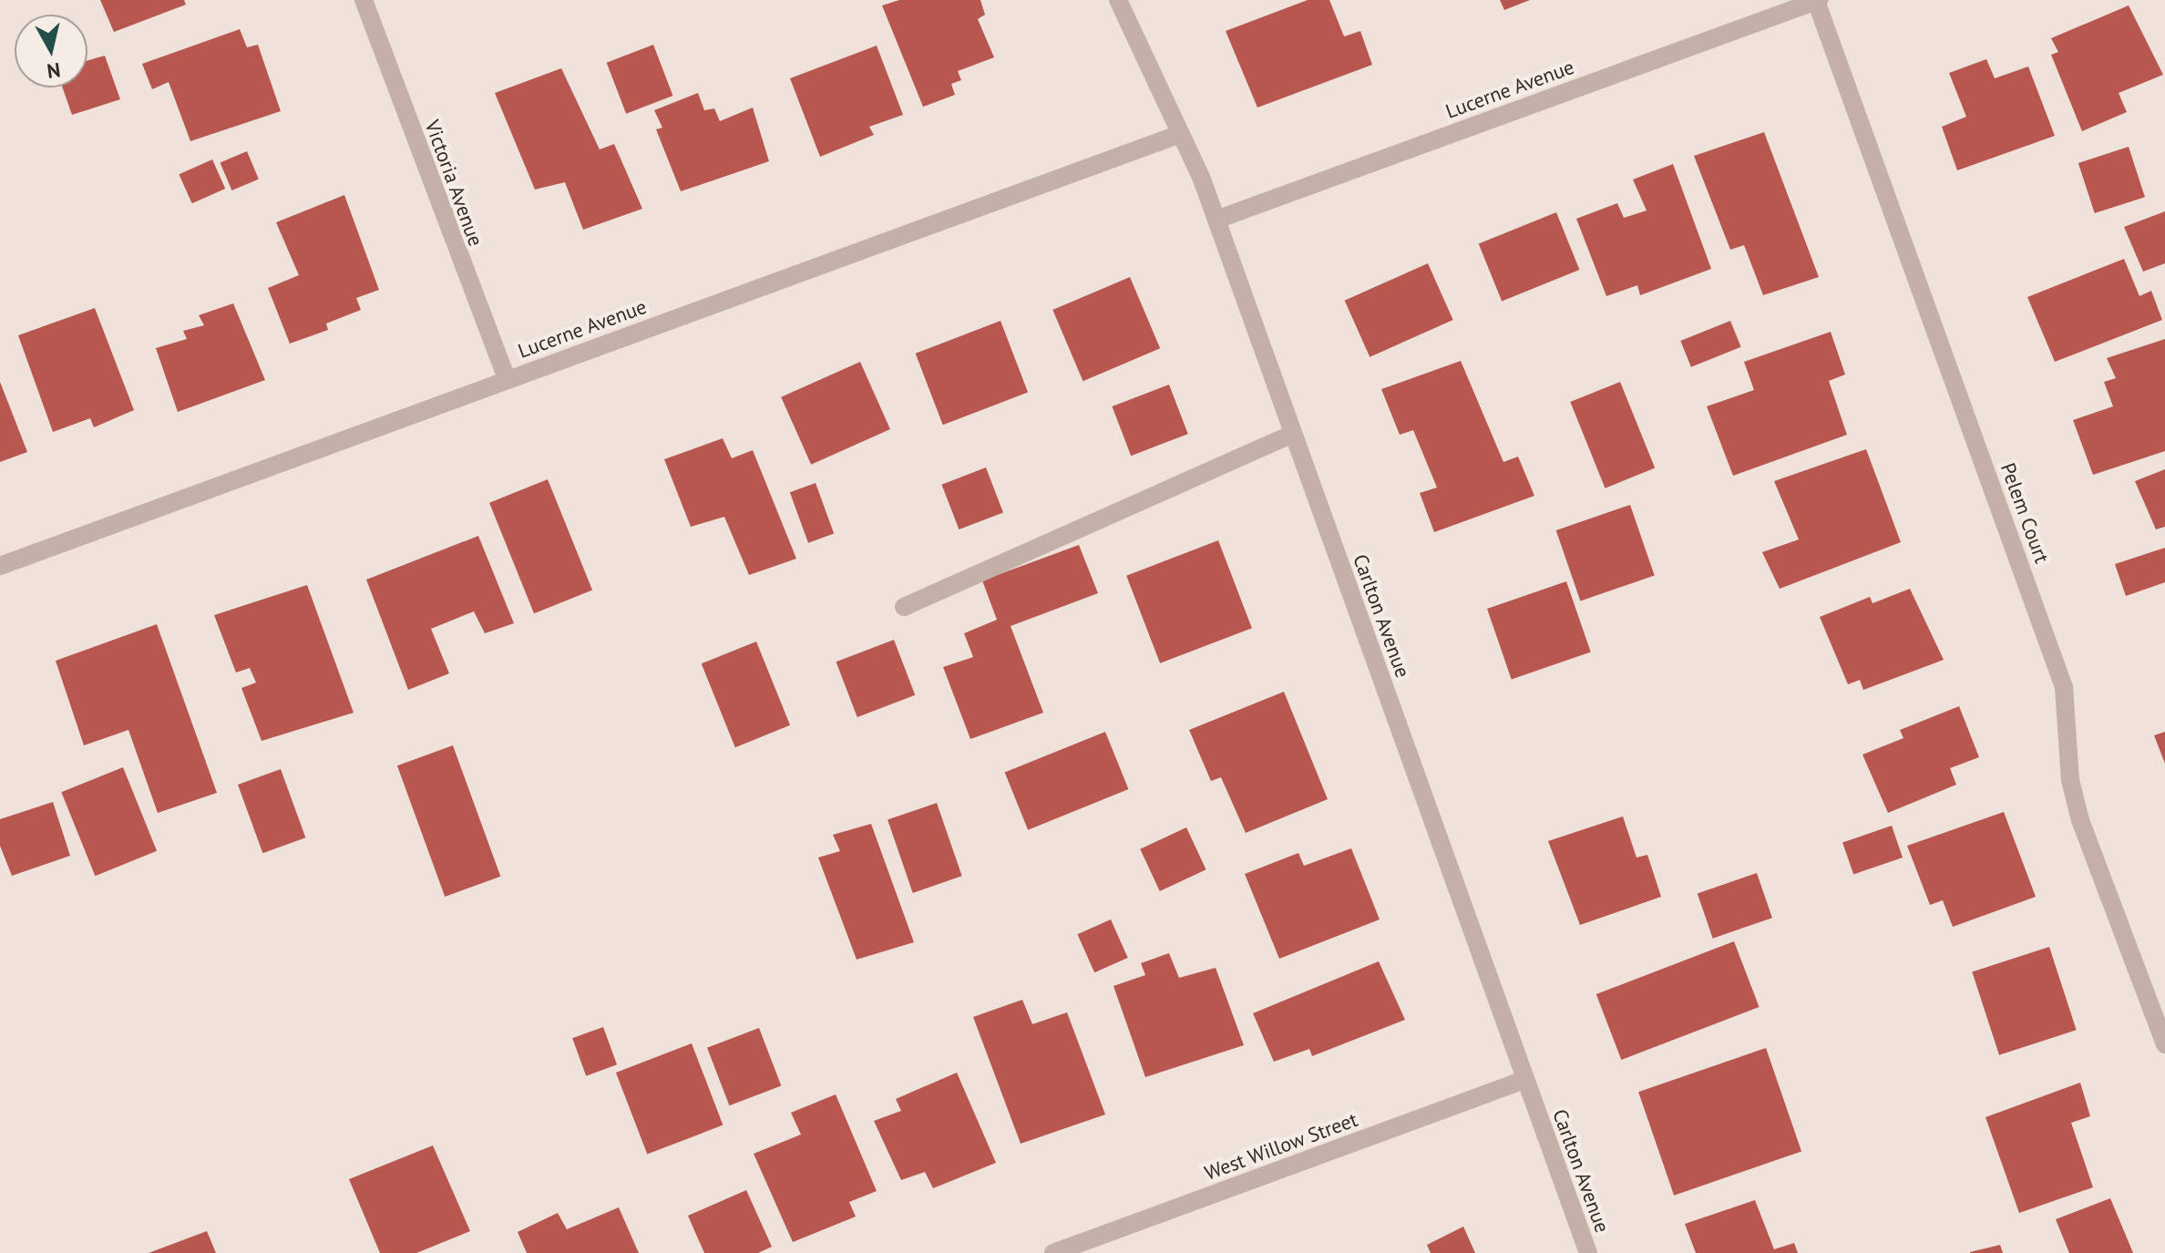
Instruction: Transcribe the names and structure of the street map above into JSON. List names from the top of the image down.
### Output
{
  "streets": {
    "street": [
      "Lucerne Avenue",
      "Victoria Avenue",
      "Pelem Court",
      "Carlton Avenue",
      "West Willow Street"
    ]
  },
  "crossings": [
    ["Lucerne Avenue", "Victoria Avenue"],
    ["Lucerne Avenue", "Pelem Court"],
    ["Lucerne Avenue", "Carlton Avenue"],
    ["Carlton Avenue", "West Willow Street"]
  ],
  "north": "bottom"
}
